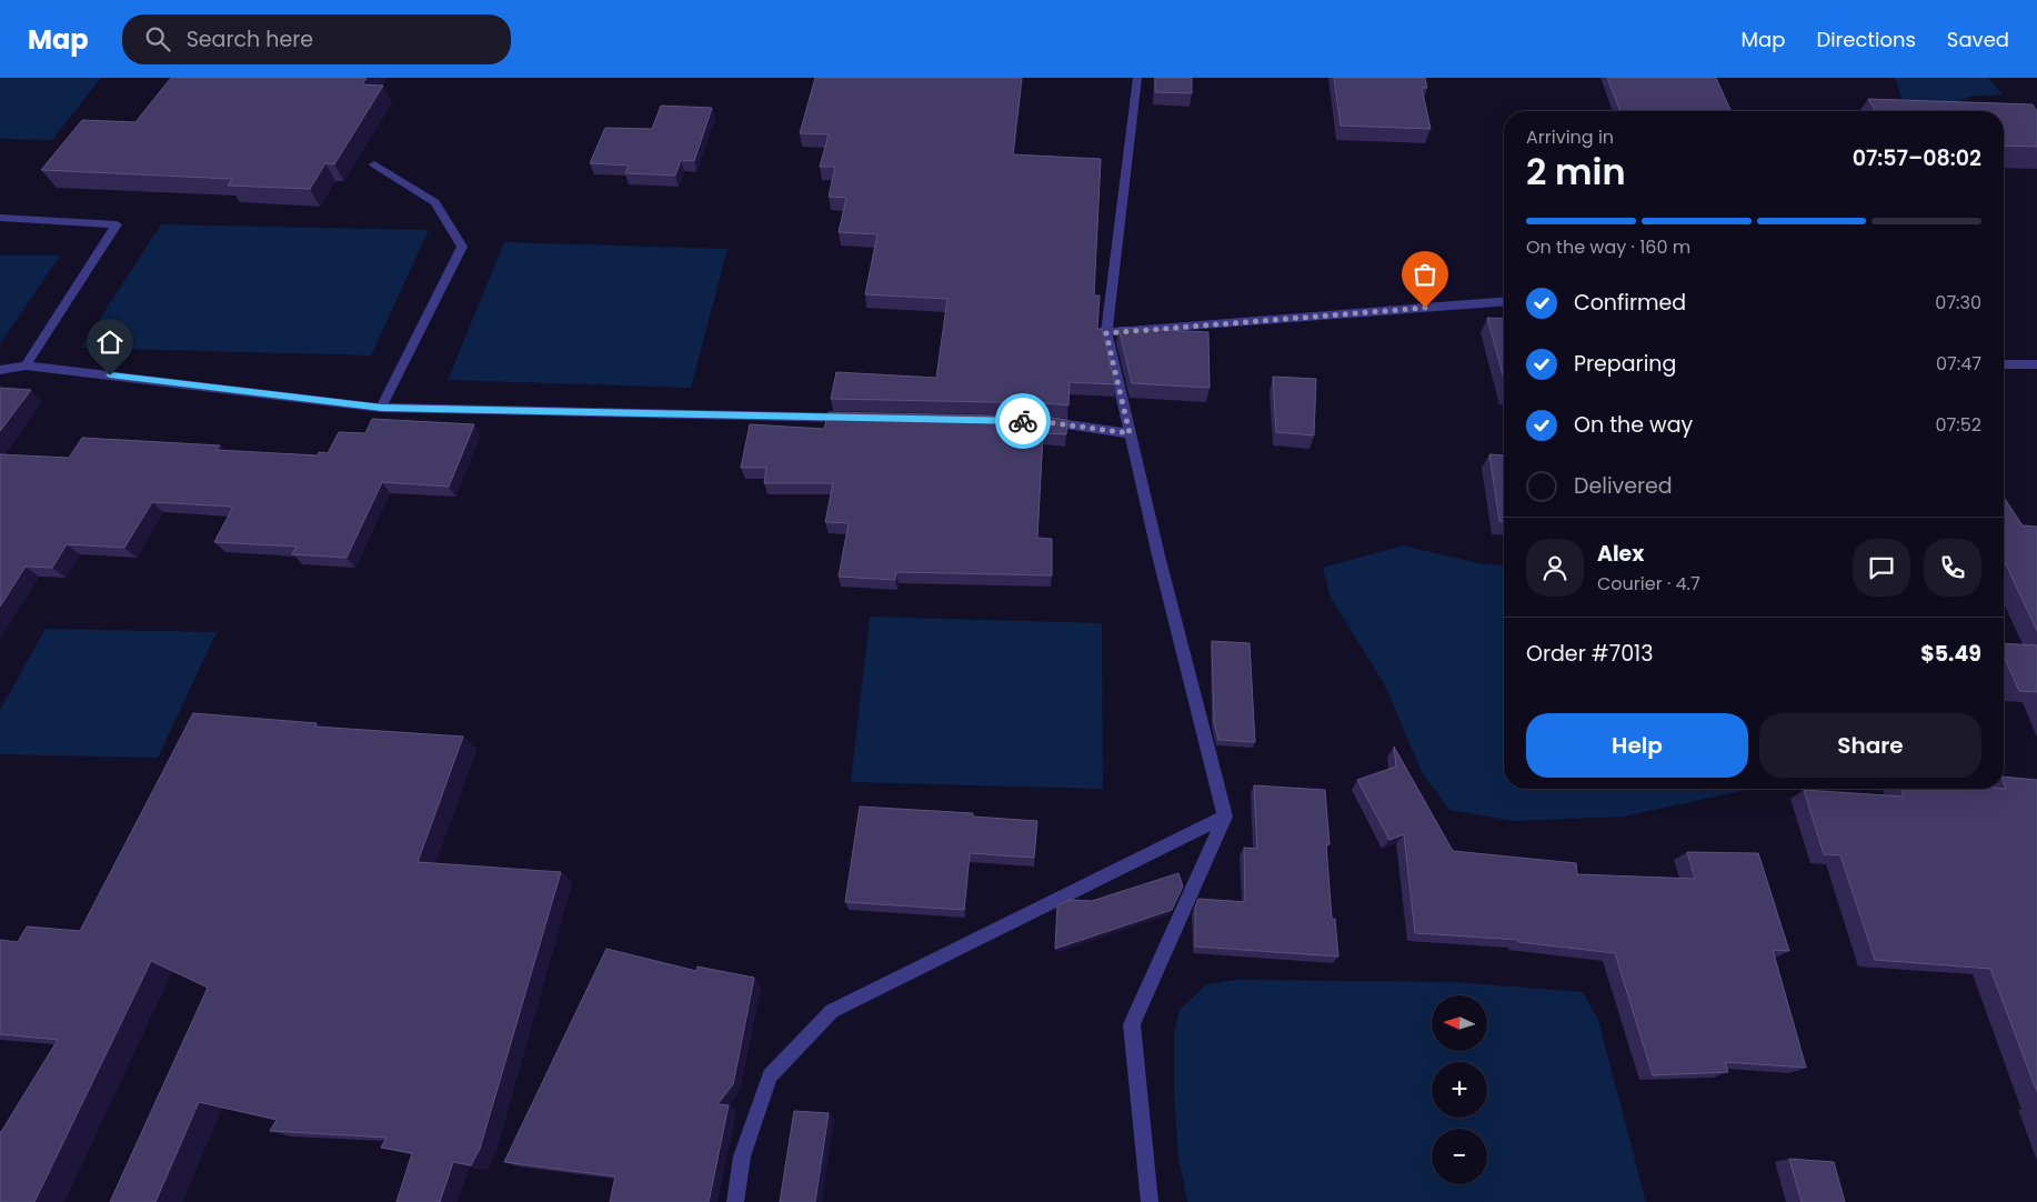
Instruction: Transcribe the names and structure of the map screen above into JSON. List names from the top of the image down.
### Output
{
  "north": "left",
  "page": {
    "header": "Map",
    "search": "Search here",
    "nav": ["Map", "Directions", "Saved"],
    "heading": ["2 min", "Arriving in", "07:57–08:02"],
    "panel": [
      "Alex",
      "Courier · 4.7",
      "Order #7013",
      "$5.49"
    ],
    "bar": "On the way · 160 m",
    "list": [
      ["Confirmed", "07:30"],
      ["Preparing", "07:47"],
      ["On the way", "07:52"],
      "Delivered"
    ],
    "buttons": ["Help", "Share"],
    "map_buttons": ["+", "−"]
  }
}
